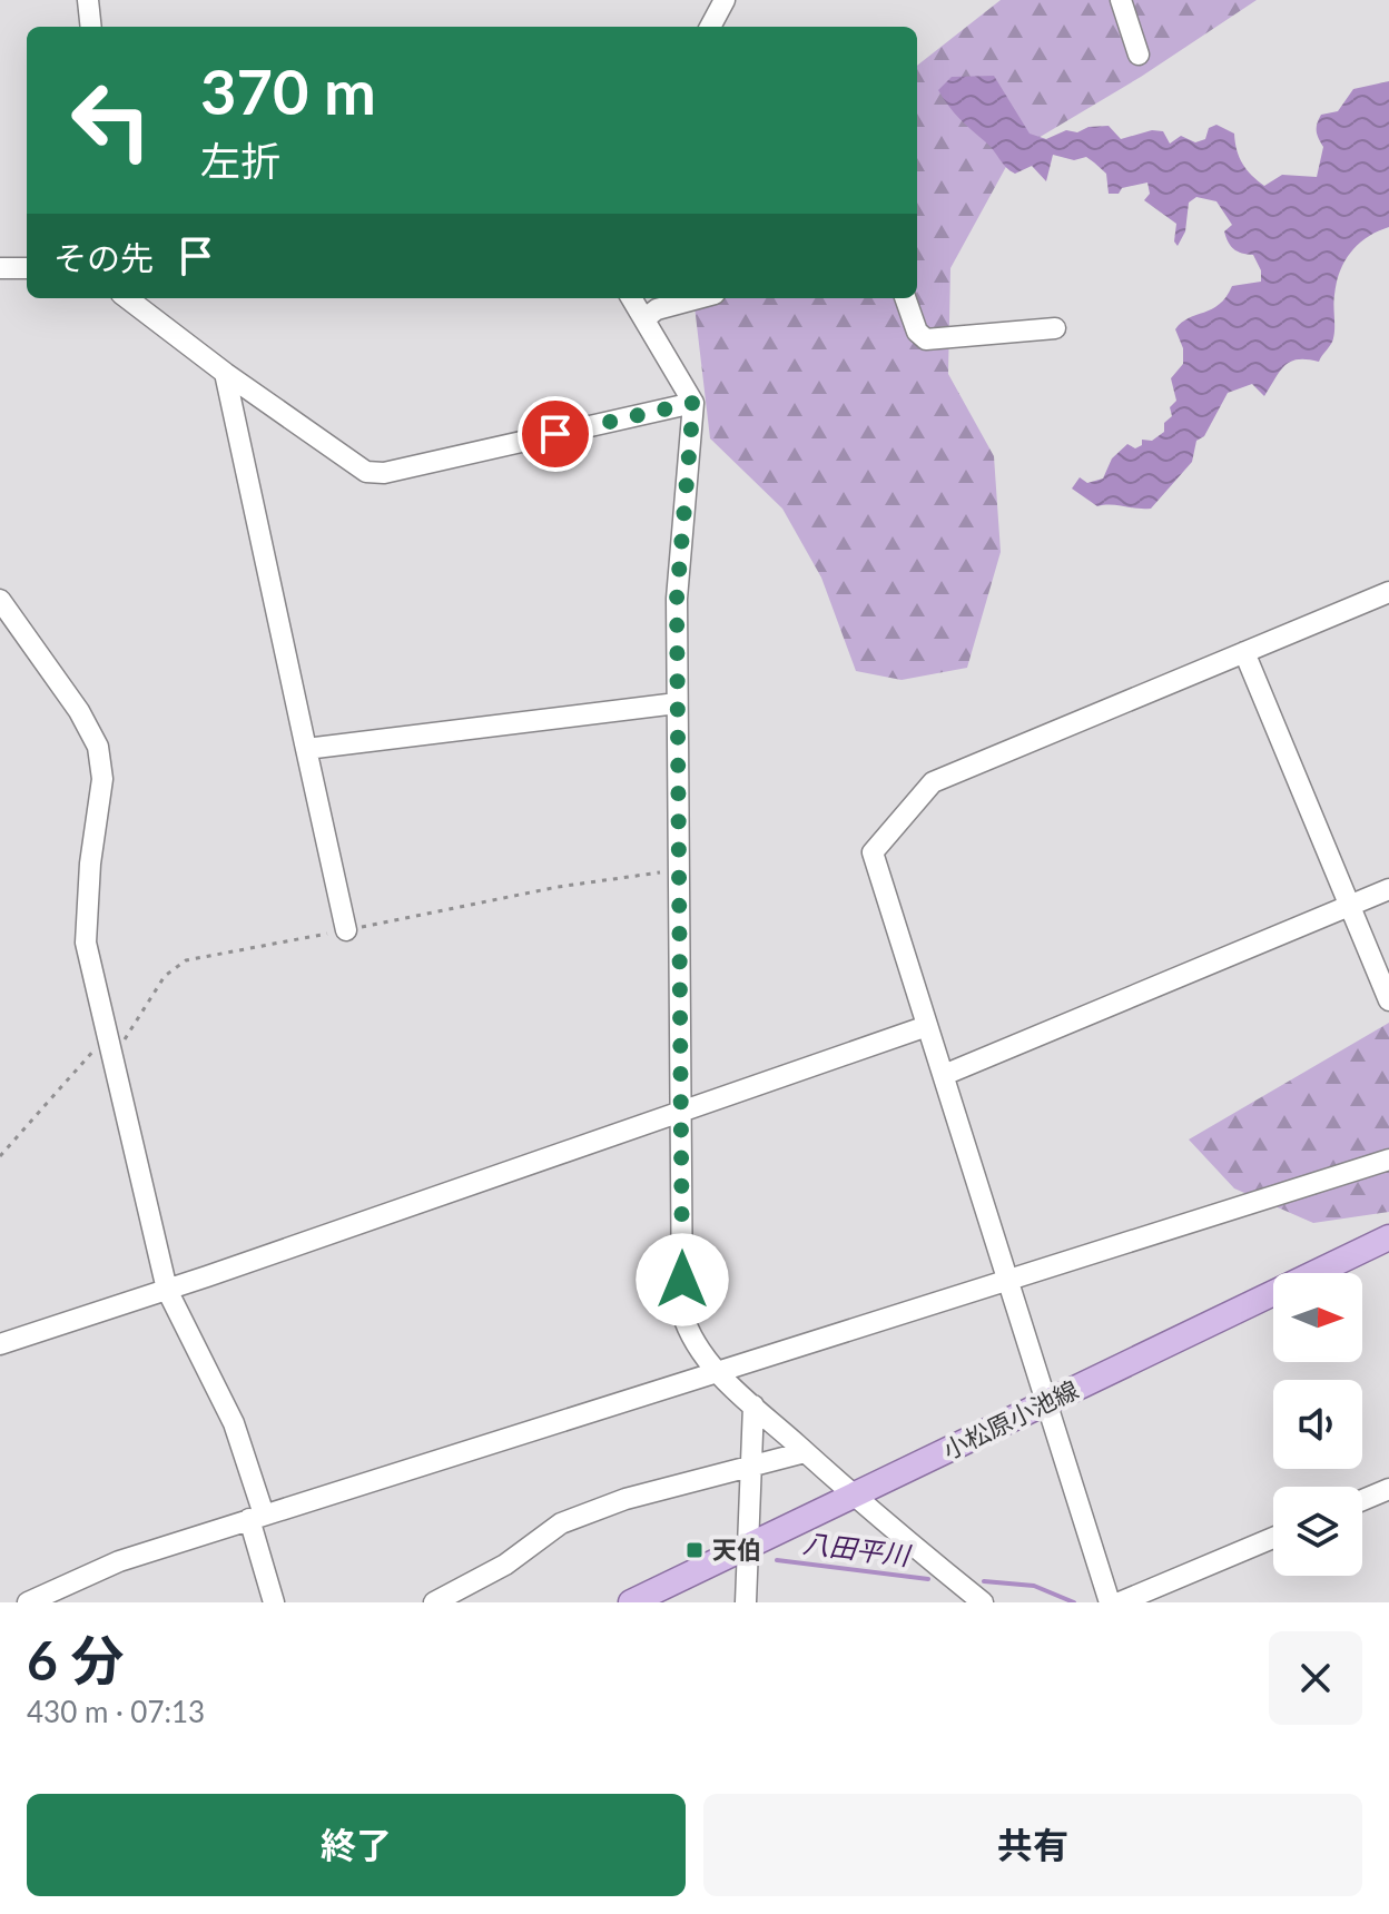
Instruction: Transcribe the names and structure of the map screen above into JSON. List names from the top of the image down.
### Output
{
  "streets": {
    "main road": ["小松原小池線"]
  },
  "water": ["八田平川"],
  "places": {
    "transit": ["天伯"]
  },
  "north": "right",
  "page": {
    "turn": ["370 m", "左折"],
    "then": "その先",
    "heading": ["6 分", "430 m · 07:13"],
    "buttons": ["終了", "共有"]
  }
}
